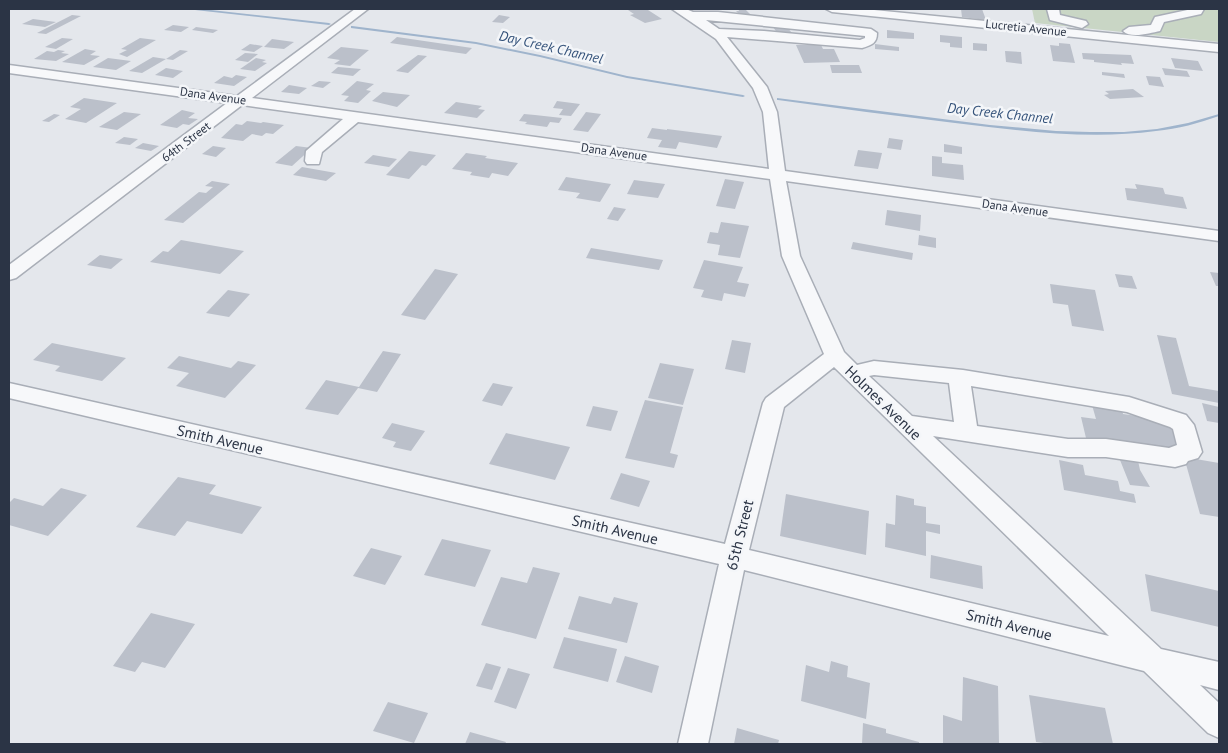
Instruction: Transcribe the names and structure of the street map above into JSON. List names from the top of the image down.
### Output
{
  "streets": {
    "street": [
      "Lucretia Avenue",
      "Dana Avenue",
      "64th Street",
      "Holmes Avenue",
      "Smith Avenue",
      "65th Street"
    ]
  },
  "crossings": [
    ["Dana Avenue", "64th Street"],
    ["Dana Avenue", "Holmes Avenue"],
    ["Holmes Avenue", "Smith Avenue"],
    ["Holmes Avenue", "65th Street"],
    ["Smith Avenue", "65th Street"]
  ],
  "water": ["Day Creek Channel"]
}
